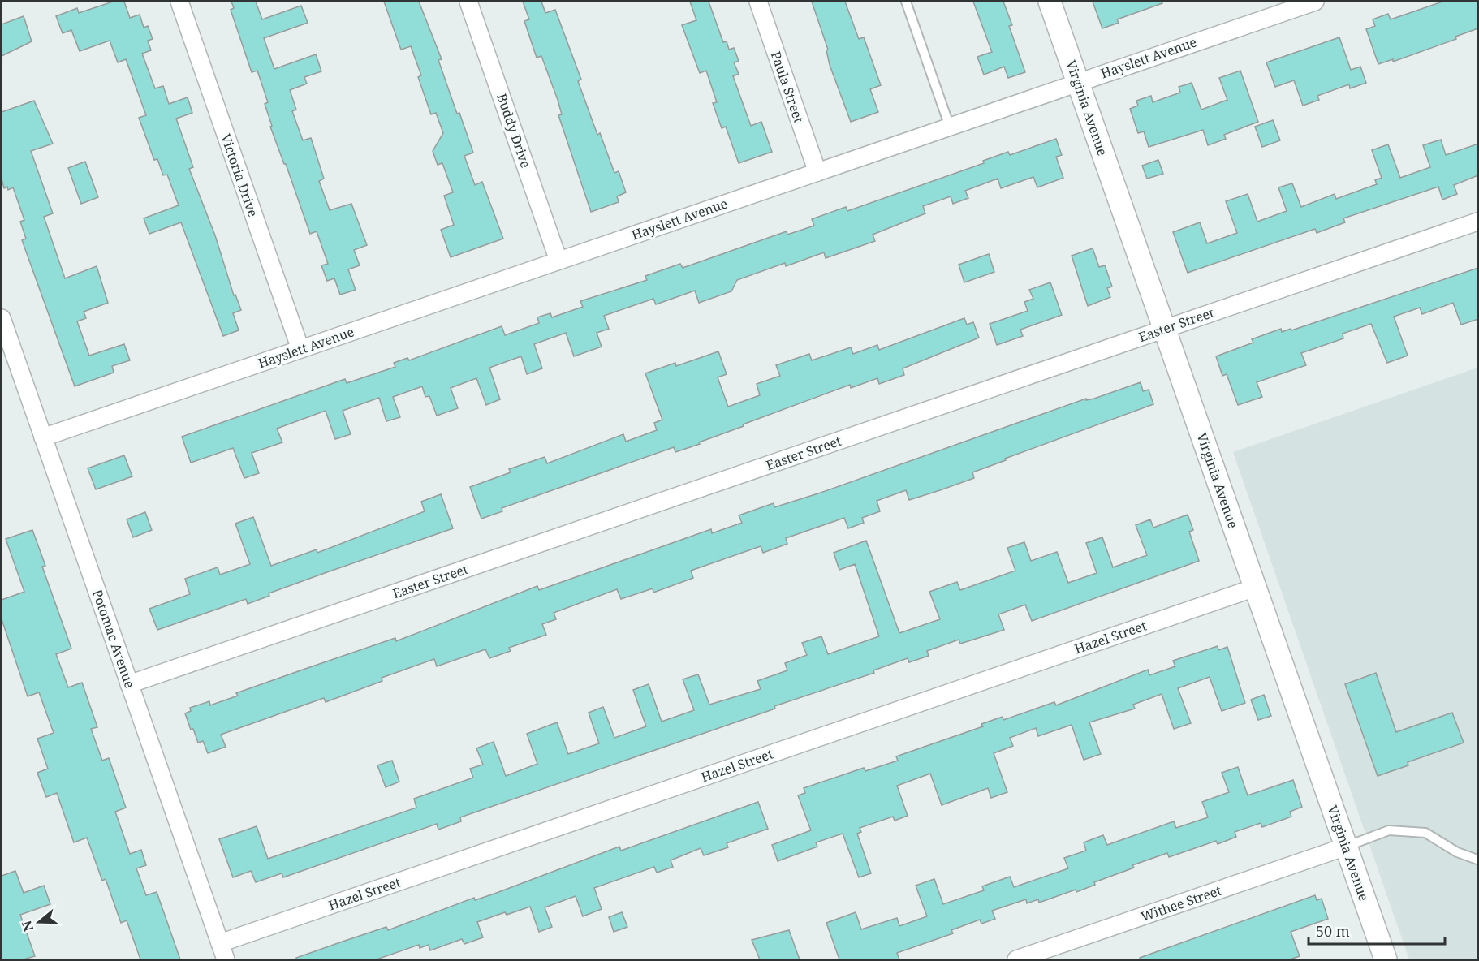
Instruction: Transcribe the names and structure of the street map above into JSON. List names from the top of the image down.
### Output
{
  "streets": {
    "street": [
      "Hayslett Avenue",
      "Paula Street",
      "Virginia Avenue",
      "Buddy Drive",
      "Victoria Drive",
      "Easter Street",
      "Hazel Street",
      "Potomac Avenue",
      "Withee Street"
    ]
  },
  "crossings": [
    ["Hayslett Avenue", "Paula Street"],
    ["Hayslett Avenue", "Virginia Avenue"],
    ["Hayslett Avenue", "Buddy Drive"],
    ["Hayslett Avenue", "Victoria Drive"],
    ["Hayslett Avenue", "Potomac Avenue"],
    ["Virginia Avenue", "Easter Street"],
    ["Virginia Avenue", "Hazel Street"],
    ["Virginia Avenue", "Withee Street"],
    ["Easter Street", "Potomac Avenue"],
    ["Hazel Street", "Potomac Avenue"]
  ],
  "scale_bar": "50 m",
  "north": "left"
}
